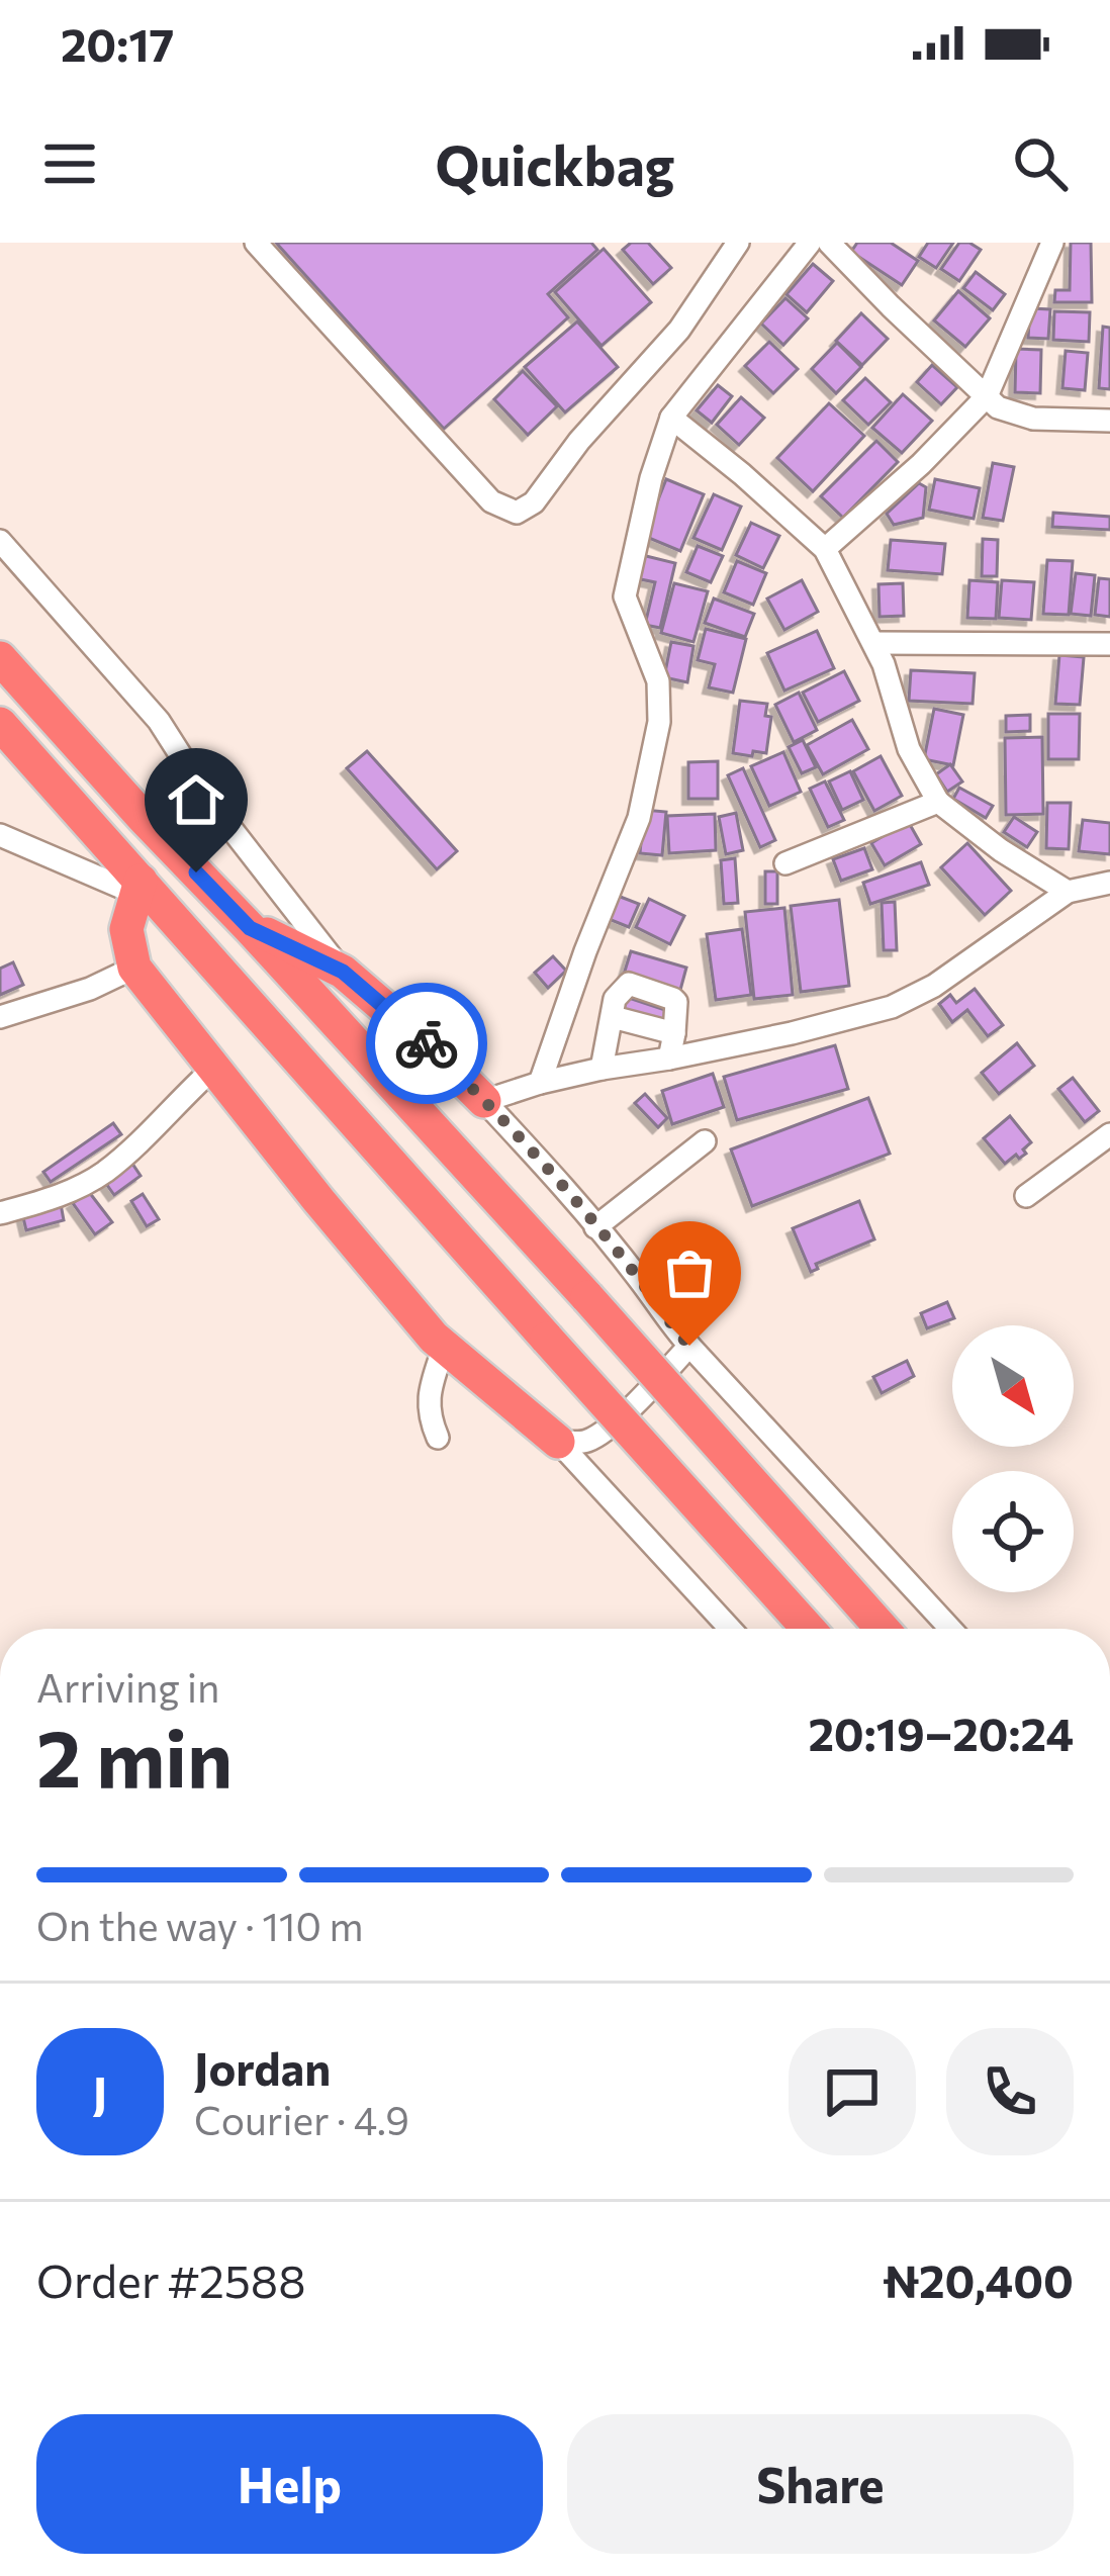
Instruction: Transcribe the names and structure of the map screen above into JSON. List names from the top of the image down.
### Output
{
  "north": "bottom right",
  "page": {
    "status": "20:17",
    "header": "Quickbag",
    "heading": ["2 min", "Arriving in", "20:19–20:24"],
    "panel": [
      "Jordan",
      "Courier · 4.9",
      "Order #2588",
      "₦20,400"
    ],
    "bar": "On the way · 110 m",
    "round": "J",
    "buttons": ["Help", "Share"]
  }
}
